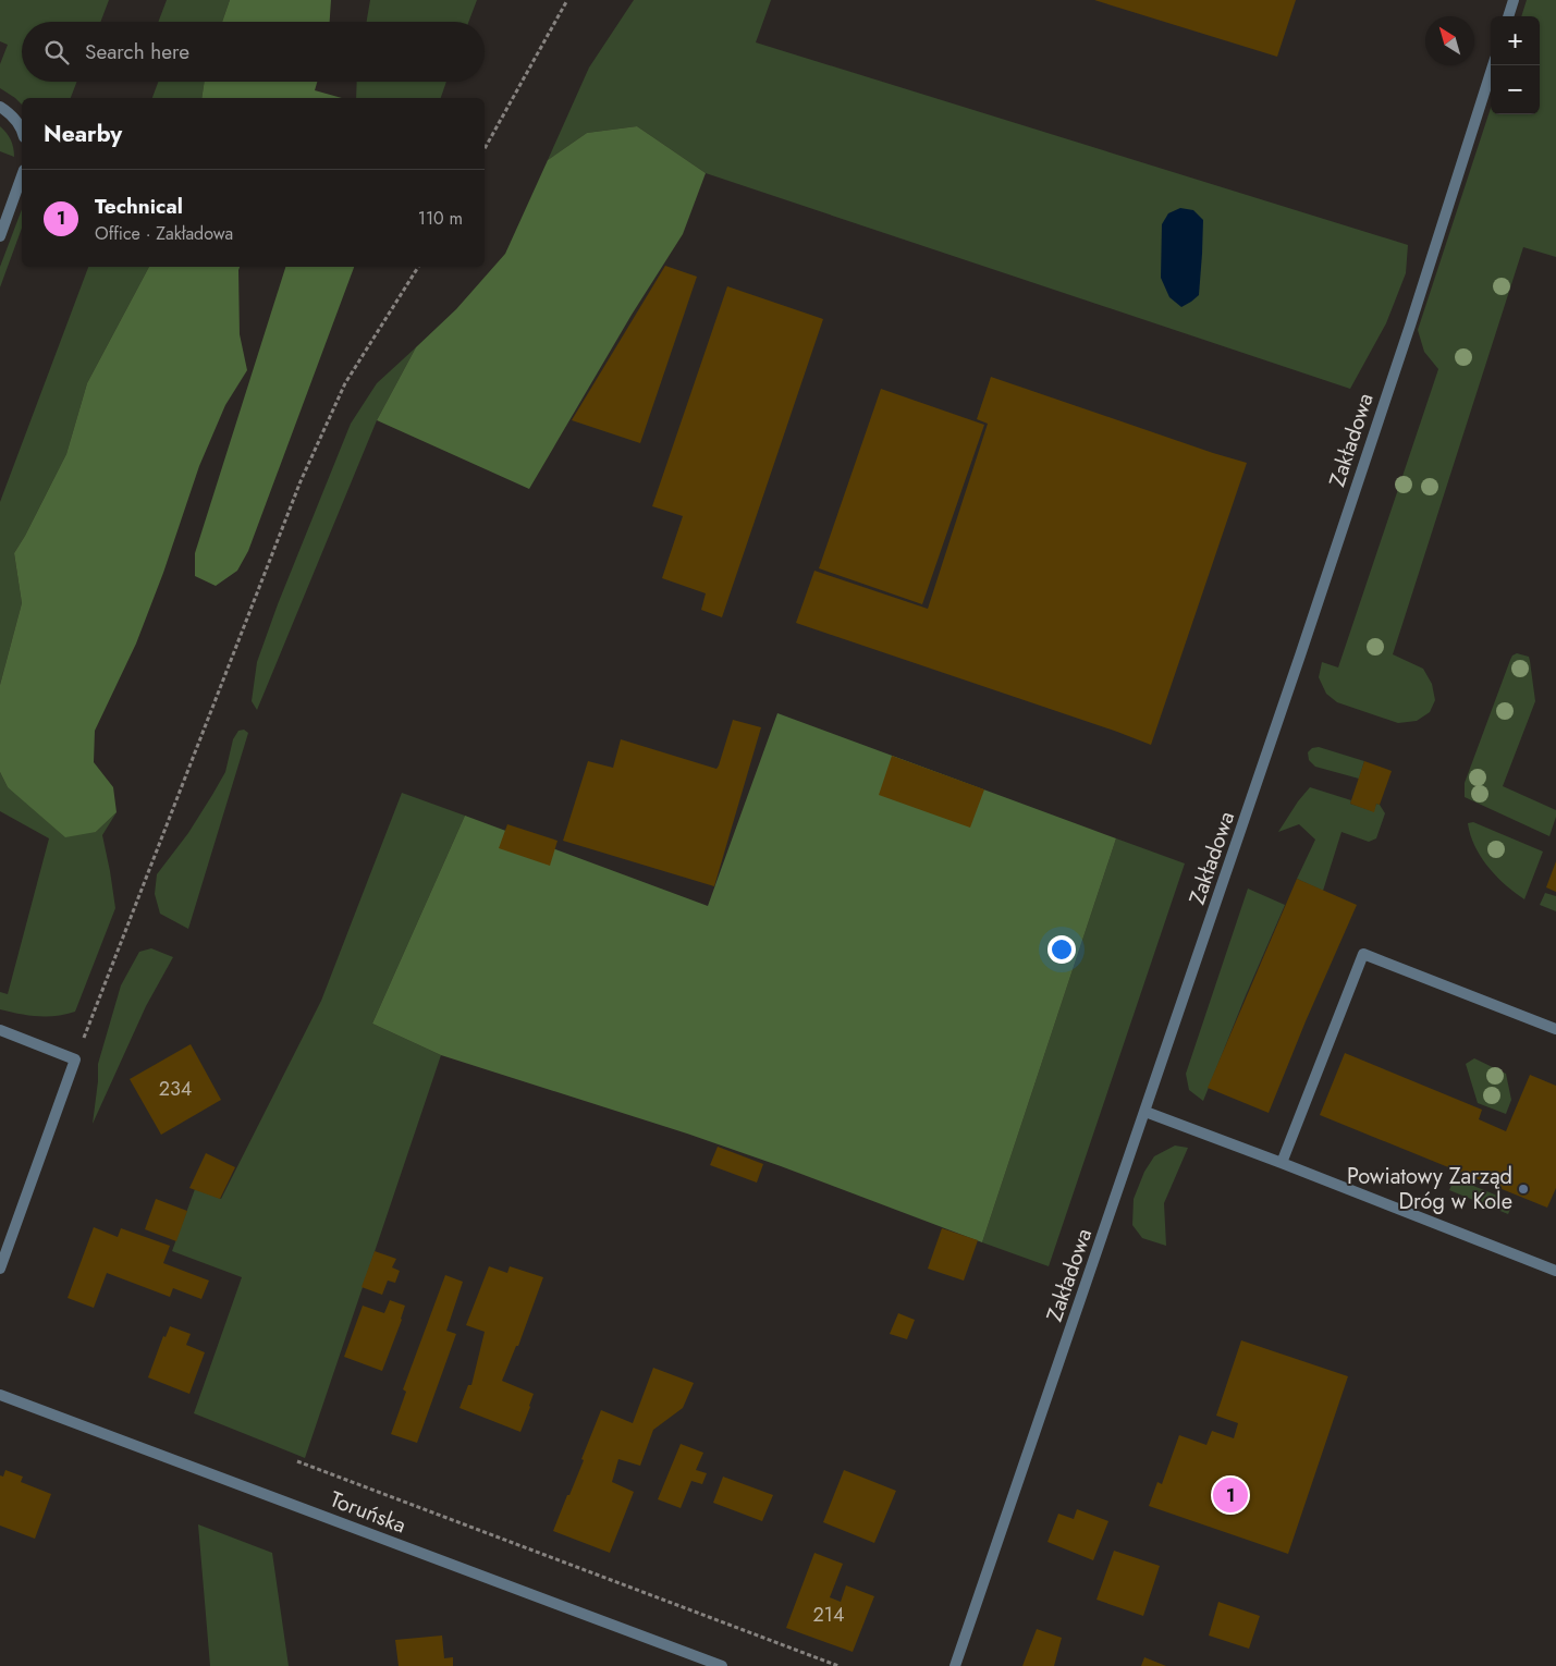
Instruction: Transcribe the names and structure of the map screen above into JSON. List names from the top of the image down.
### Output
{
  "streets": {
    "street": ["Zakładowa", "Toruńska"]
  },
  "places": ["Powiatowy Zarząd Dróg w Kole"],
  "house_numbers": ["234", "214"],
  "north": "top left",
  "page": {
    "map_buttons": ["+", "−"],
    "search": "Search here",
    "heading": "Nearby",
    "list": [
      {
        "mark": "1",
        "name": "Technical",
        "note": "Office · Zakładowa",
        "value": "110 m"
      }
    ],
    "pins": "1"
  }
}
